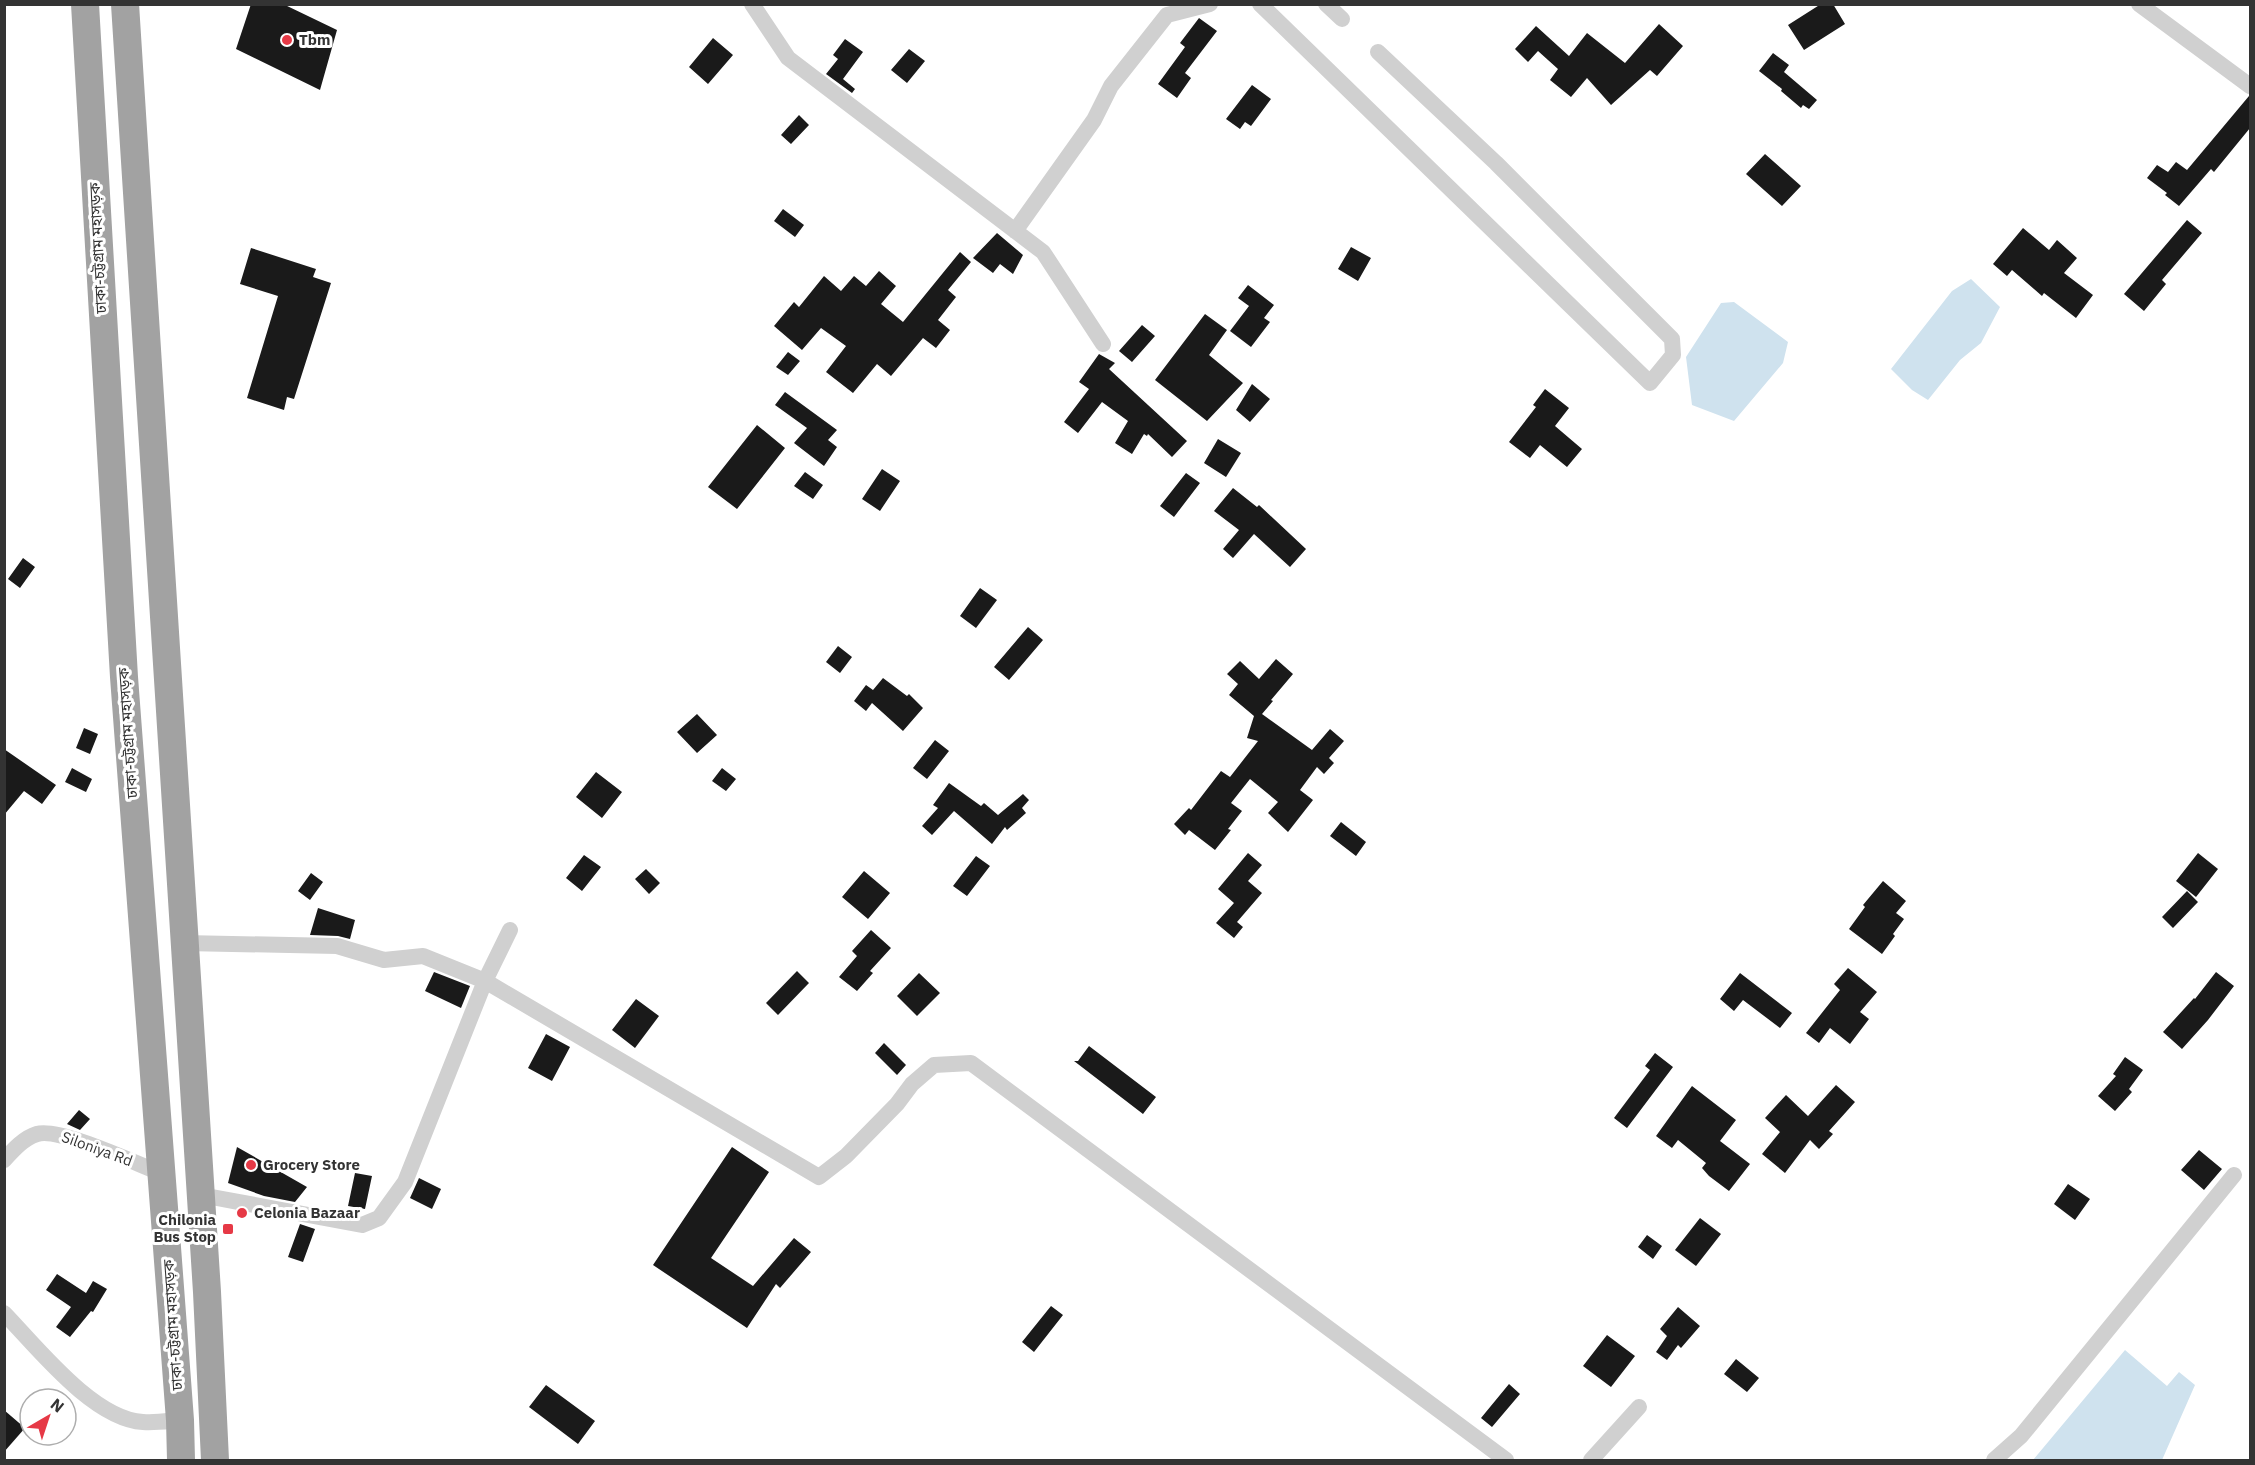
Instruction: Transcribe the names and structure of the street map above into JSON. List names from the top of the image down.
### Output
{
  "streets": {
    "highway": ["ঢাকা-চট্টগ্রাম মহাসড়ক"],
    "street": ["Siloniya Rd"]
  },
  "crossings": [
    ["ঢাকা-চট্টগ্রাম মহাসড়ক", "Siloniya Rd"]
  ],
  "places": {
    "other": ["Tbm", "Grocery Store", "Celonia Bazaar"],
    "transit": ["Chilonia Bus Stop"]
  },
  "north": "top right"
}
